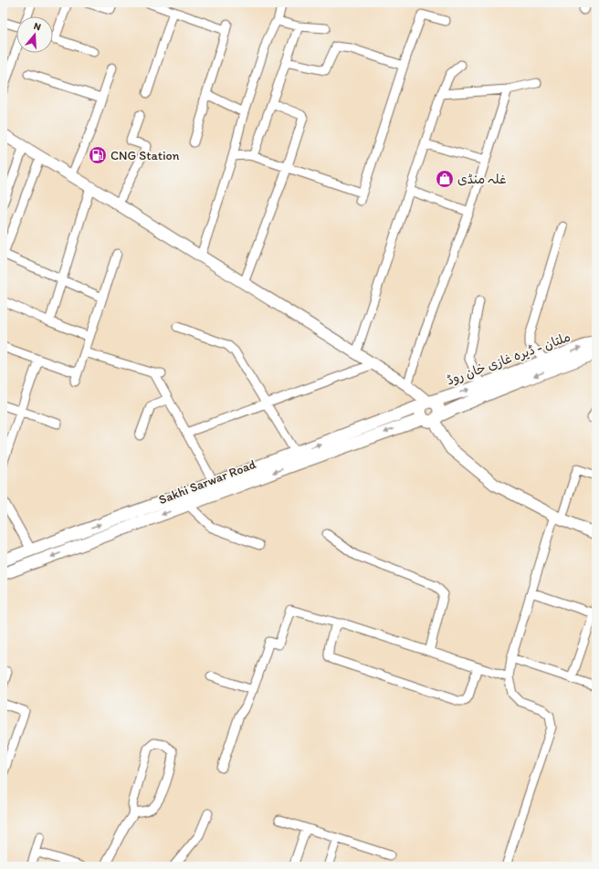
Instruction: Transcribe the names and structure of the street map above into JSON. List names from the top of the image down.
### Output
{
  "streets": {
    "highway": ["ملتان - ڈیرہ غازی خان روڈ", "Sakhi Sarwar Road"]
  },
  "crossings": [
    ["ملتان - ڈیرہ غازی خان روڈ", "Sakhi Sarwar Road"]
  ],
  "places": {
    "fuel station": ["CNG Station"],
    "shop": ["غلہ منڈی"]
  },
  "north": "top"
}
